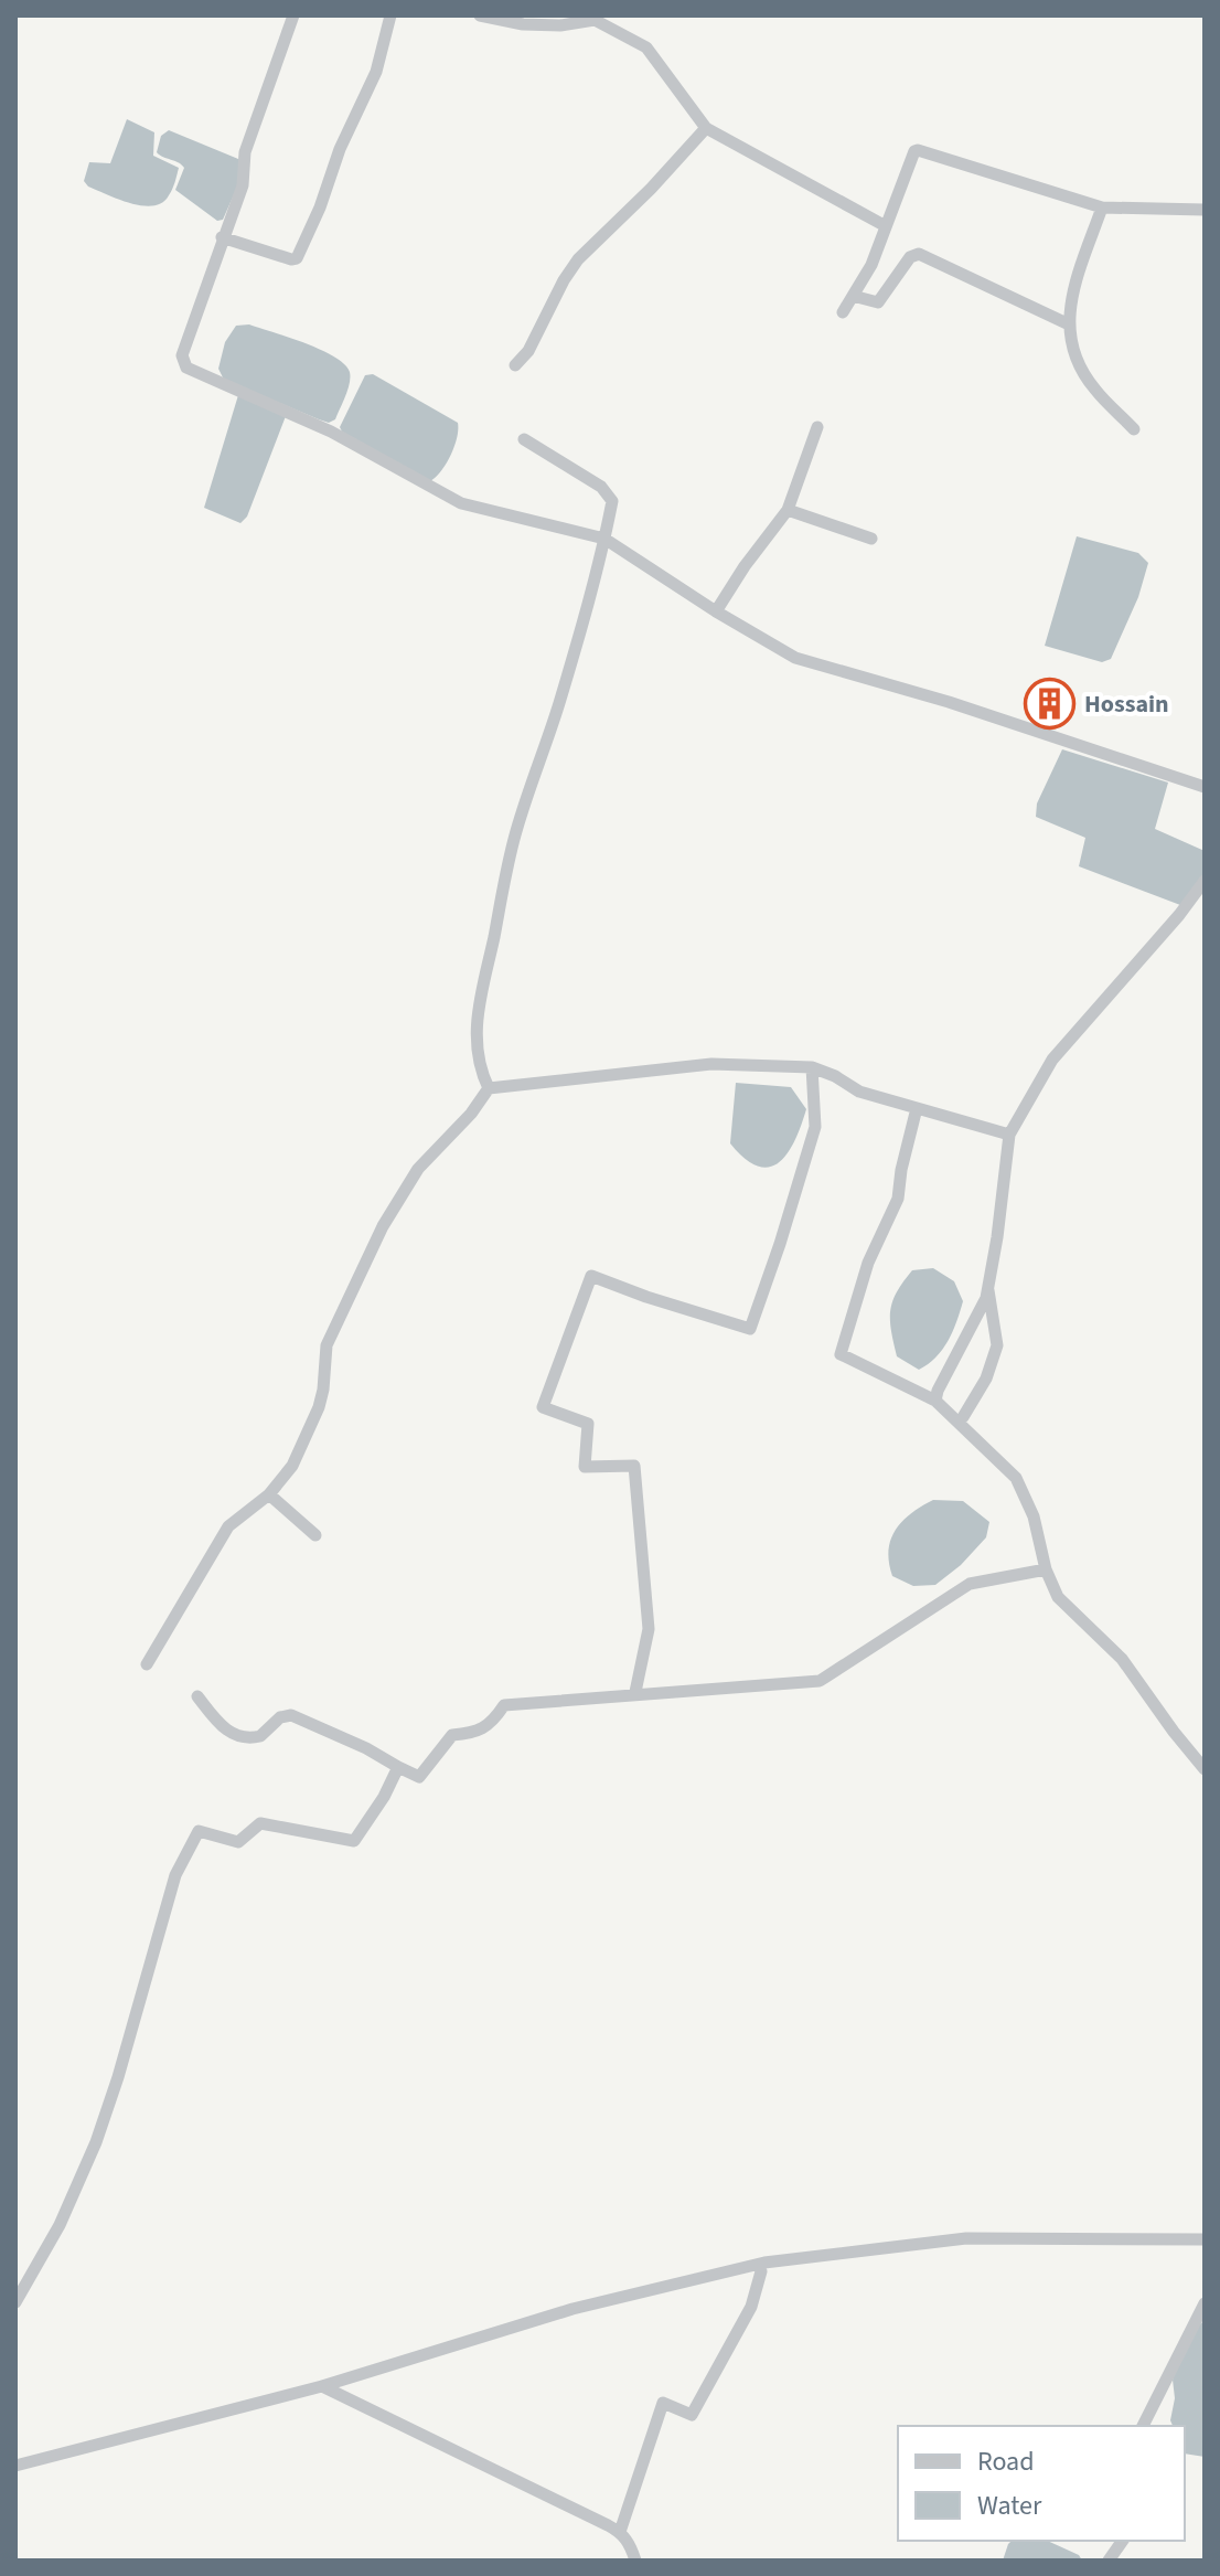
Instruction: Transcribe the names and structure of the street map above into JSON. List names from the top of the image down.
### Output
{
  "places": {
    "building": ["Hossain"]
  },
  "legend": ["Road", "Water"]
}
